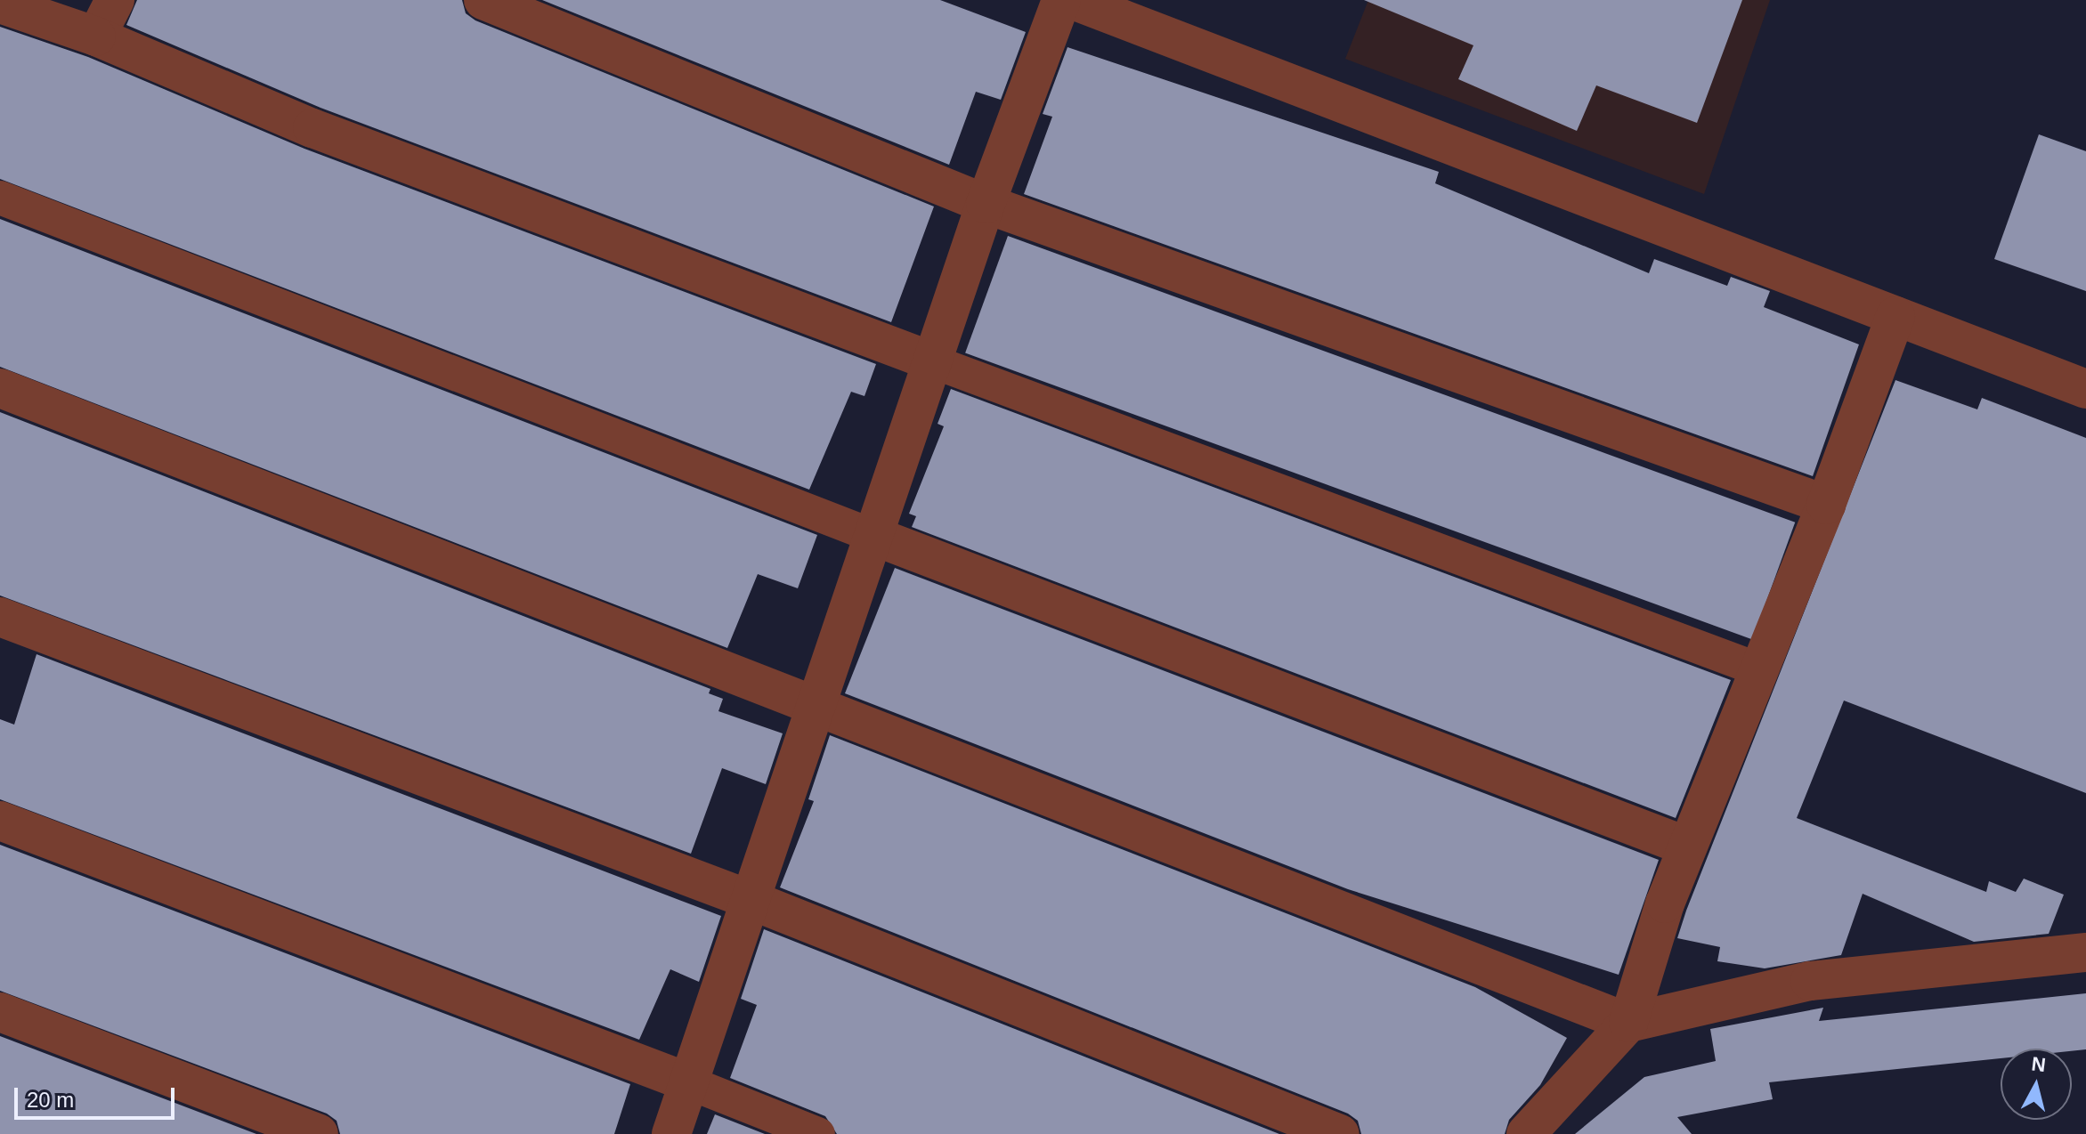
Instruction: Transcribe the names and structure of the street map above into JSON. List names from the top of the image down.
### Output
{
  "scale_bar": "20 m",
  "north": "top"
}
